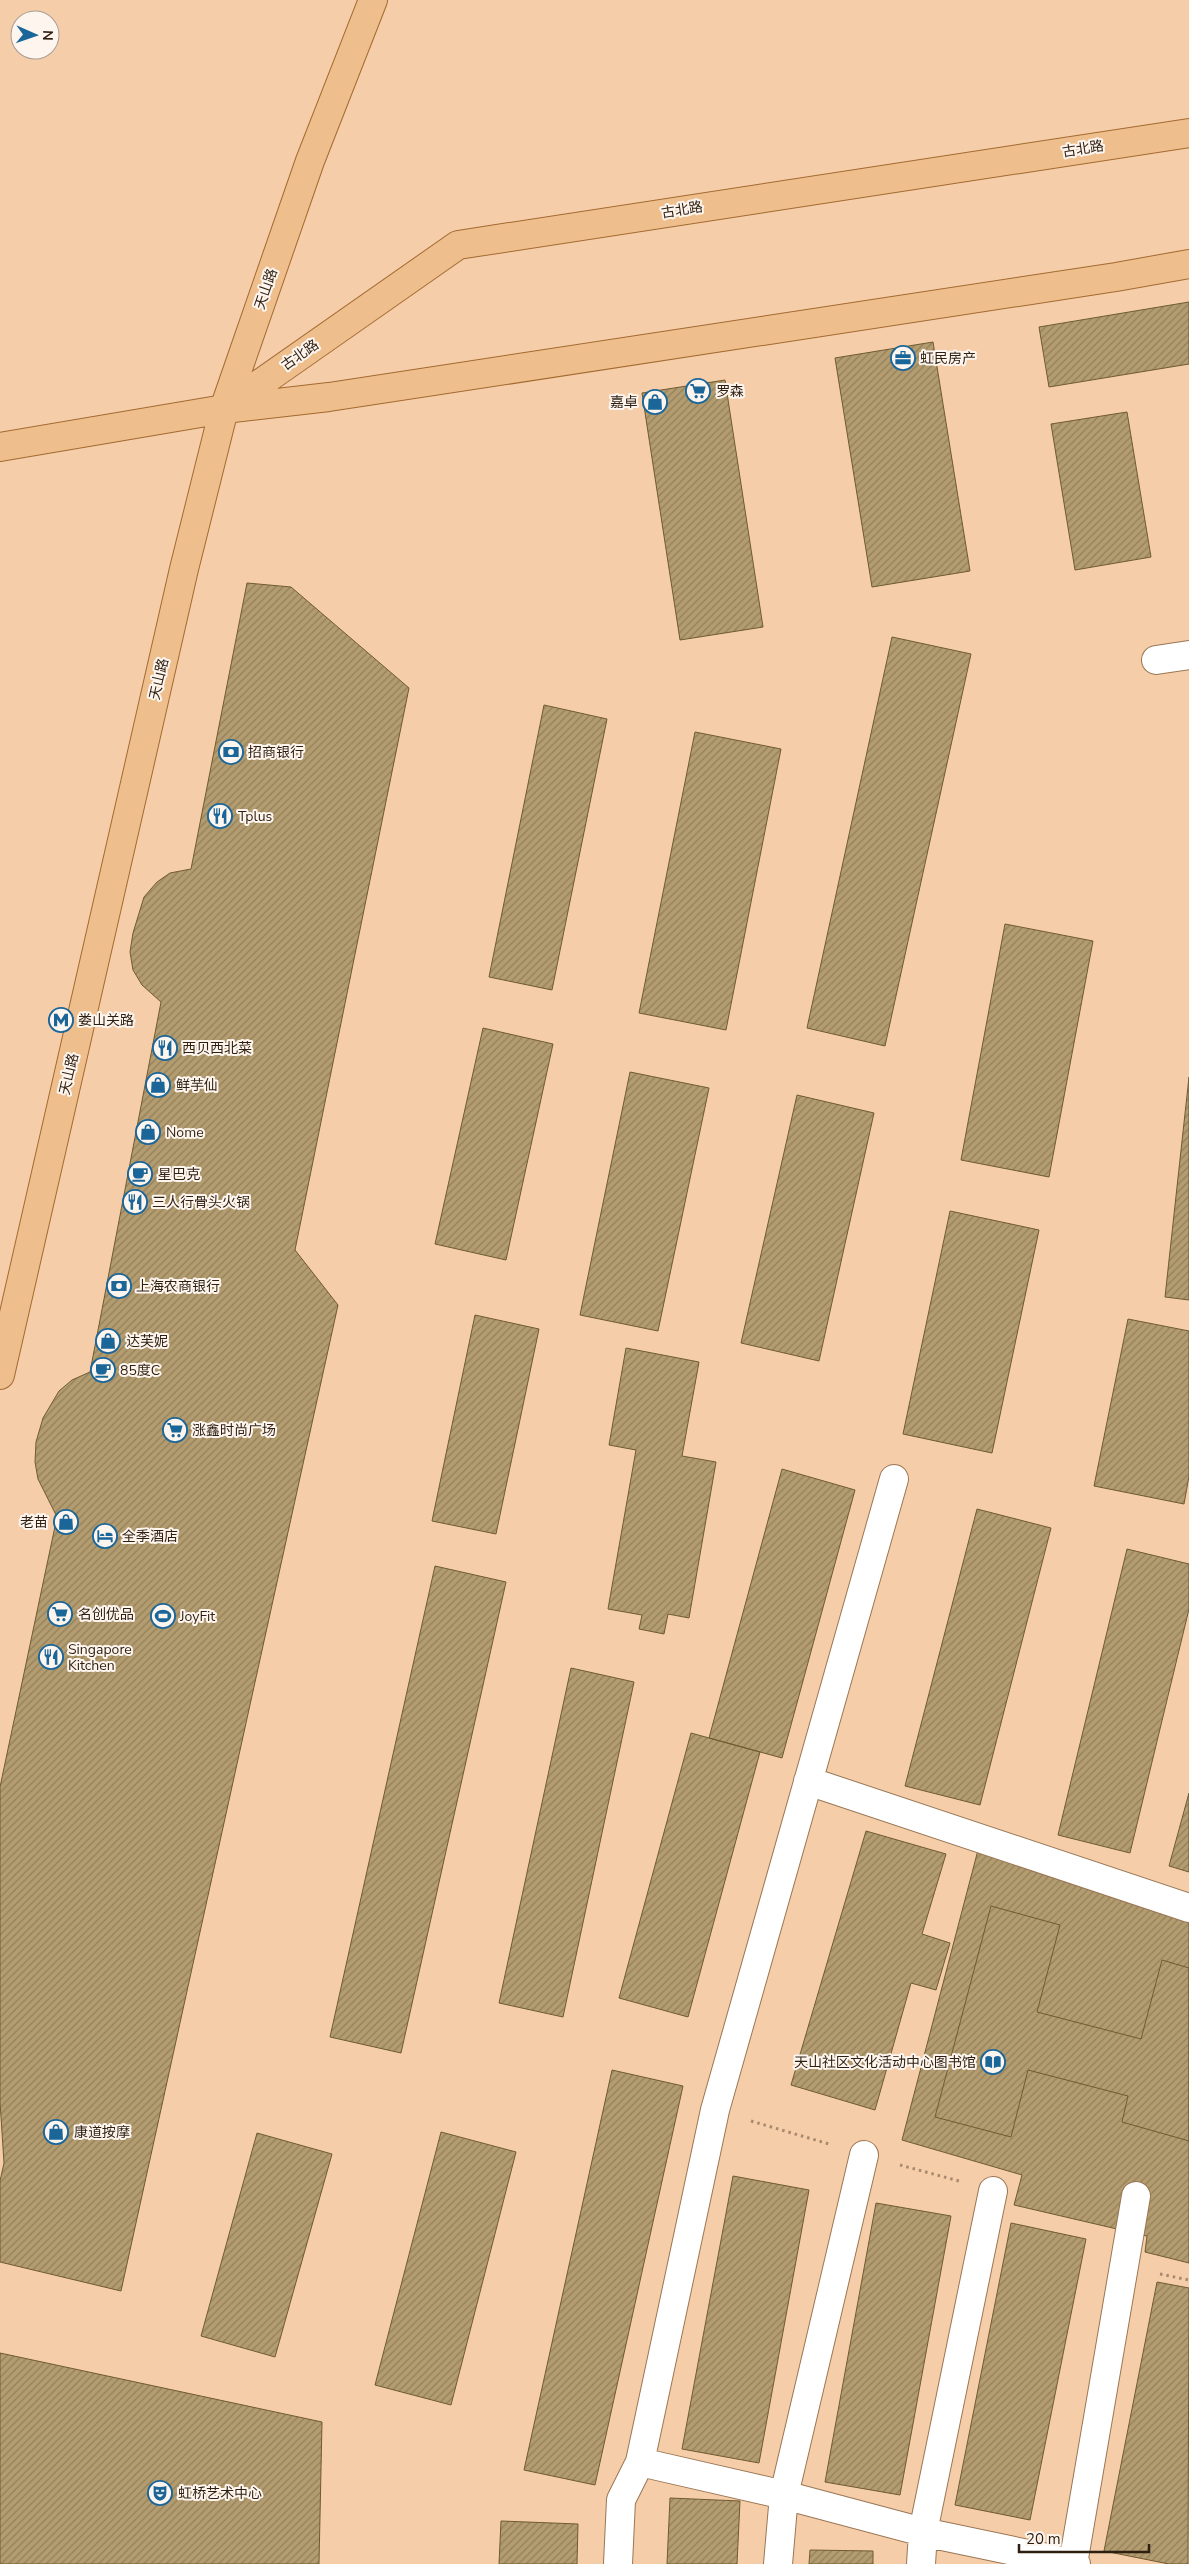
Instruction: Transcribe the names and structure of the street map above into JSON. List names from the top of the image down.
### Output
{
  "streets": {
    "main road": ["古北路", "天山路"]
  },
  "crossings": [
    ["古北路", "天山路"]
  ],
  "places": {
    "office": ["虹民房产"],
    "supermarket": ["罗森", "涨鑫时尚广场", "名创优品"],
    "shop": [
      "嘉卓",
      "鲜芋仙",
      "Nome",
      "达芙妮",
      "老苗",
      "康道按摩"
    ],
    "bank": ["招商银行", "上海农商银行"],
    "restaurant": [
      "Tplus",
      "西贝西北菜",
      "三人行骨头火锅",
      "Singapore Kitchen"
    ],
    "metro station": ["娄山关路"],
    "cafe": ["星巴克", "85度C"],
    "hotel": ["全季酒店"],
    "sports": ["JoyFit"],
    "library": ["天山社区文化活动中心图书馆"],
    "theatre": ["虹桥艺术中心"]
  },
  "scale_bar": "20 m",
  "north": "right"
}
